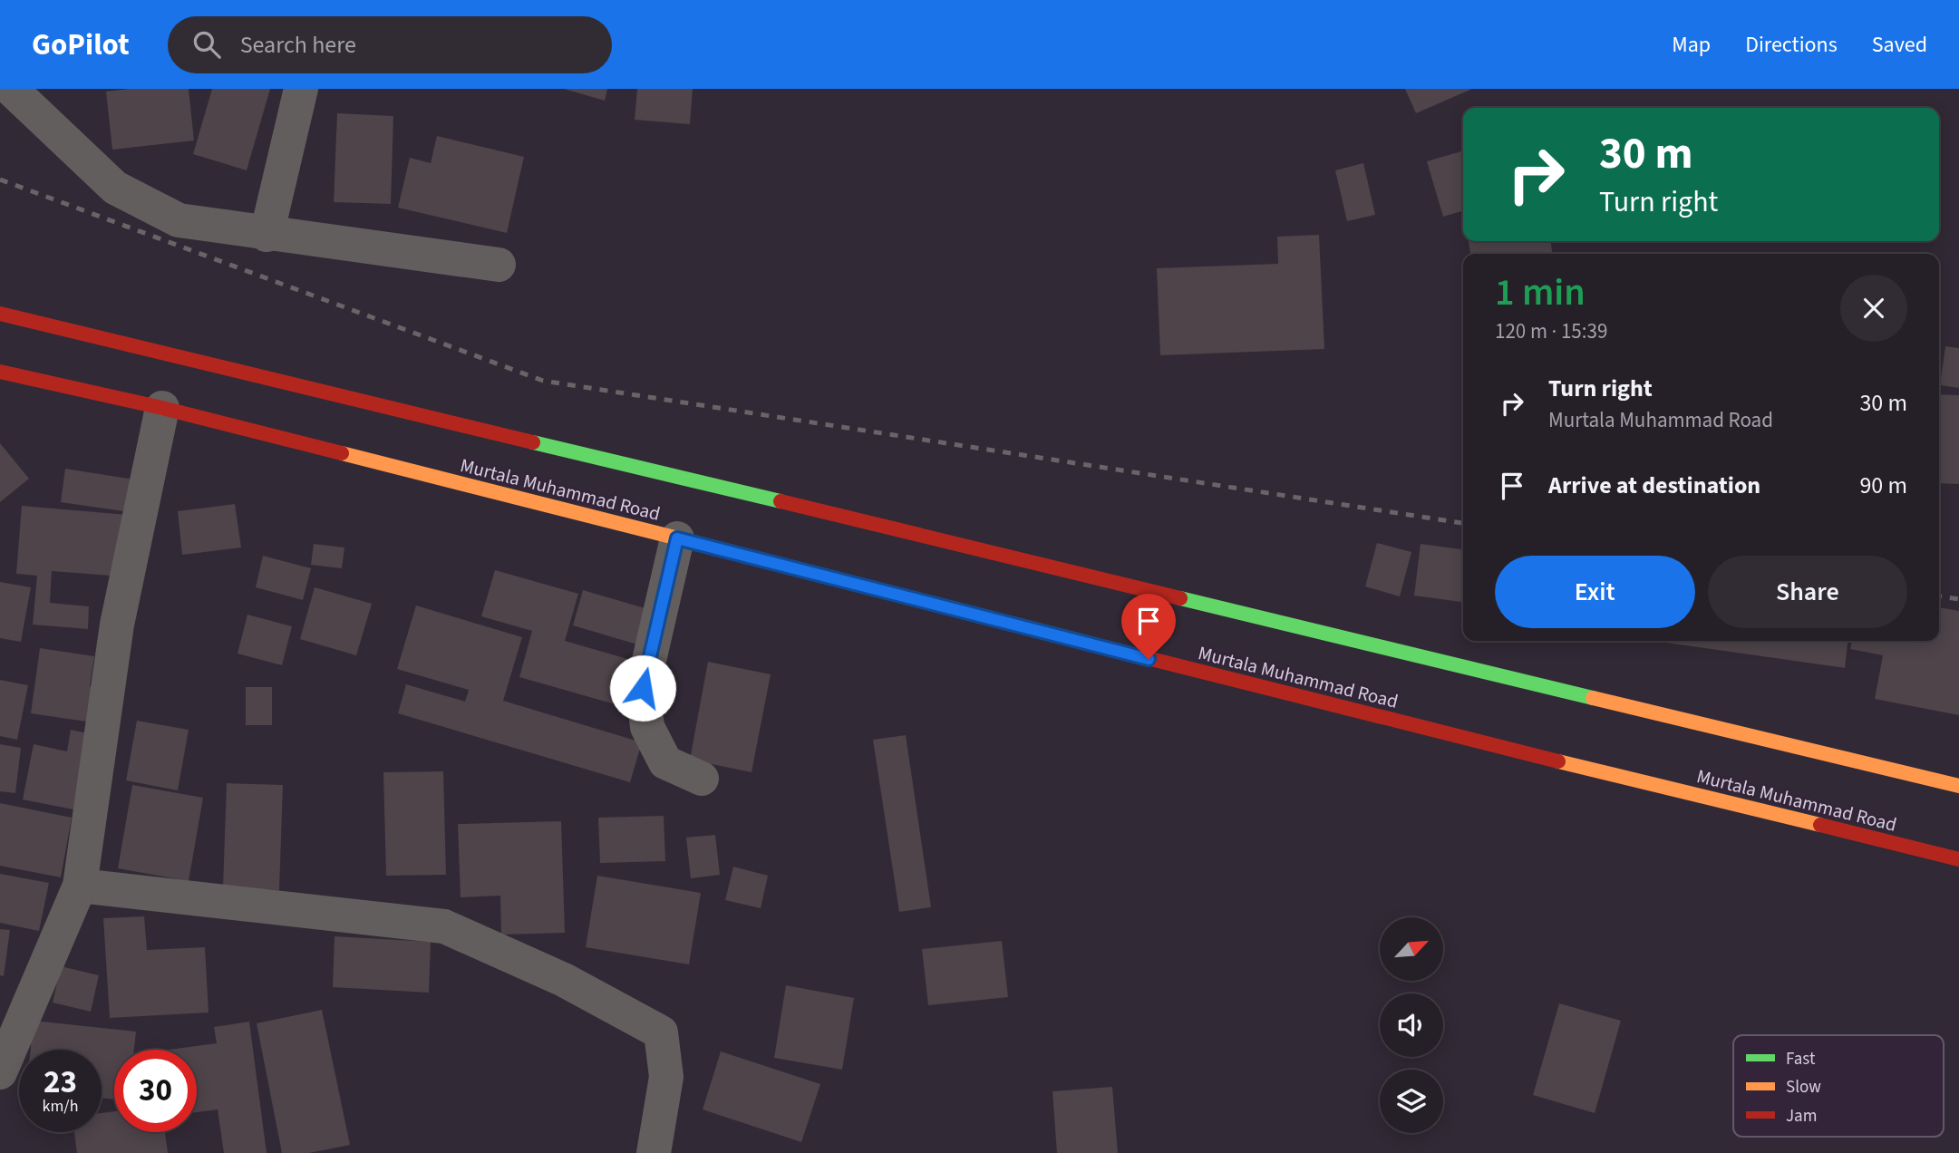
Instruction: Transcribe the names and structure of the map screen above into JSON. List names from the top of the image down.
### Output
{
  "streets": {
    "highway": ["Murtala Muhammad Road"]
  },
  "legend": ["Fast", "Slow", "Jam"],
  "north": "top right",
  "page": {
    "header": "GoPilot",
    "search": "Search here",
    "nav": ["Map", "Directions", "Saved"],
    "turn": ["30 m", "Turn right"],
    "heading": ["1 min", "120 m · 15:39"],
    "list": [
      {
        "name": "Turn right",
        "note": "Murtala Muhammad Road",
        "value": "30 m"
      },
      {
        "name": "Arrive at destination",
        "value": "90 m"
      }
    ],
    "buttons": ["Exit", "Share"],
    "speed": "23 km/h",
    "limit": "30"
  }
}
